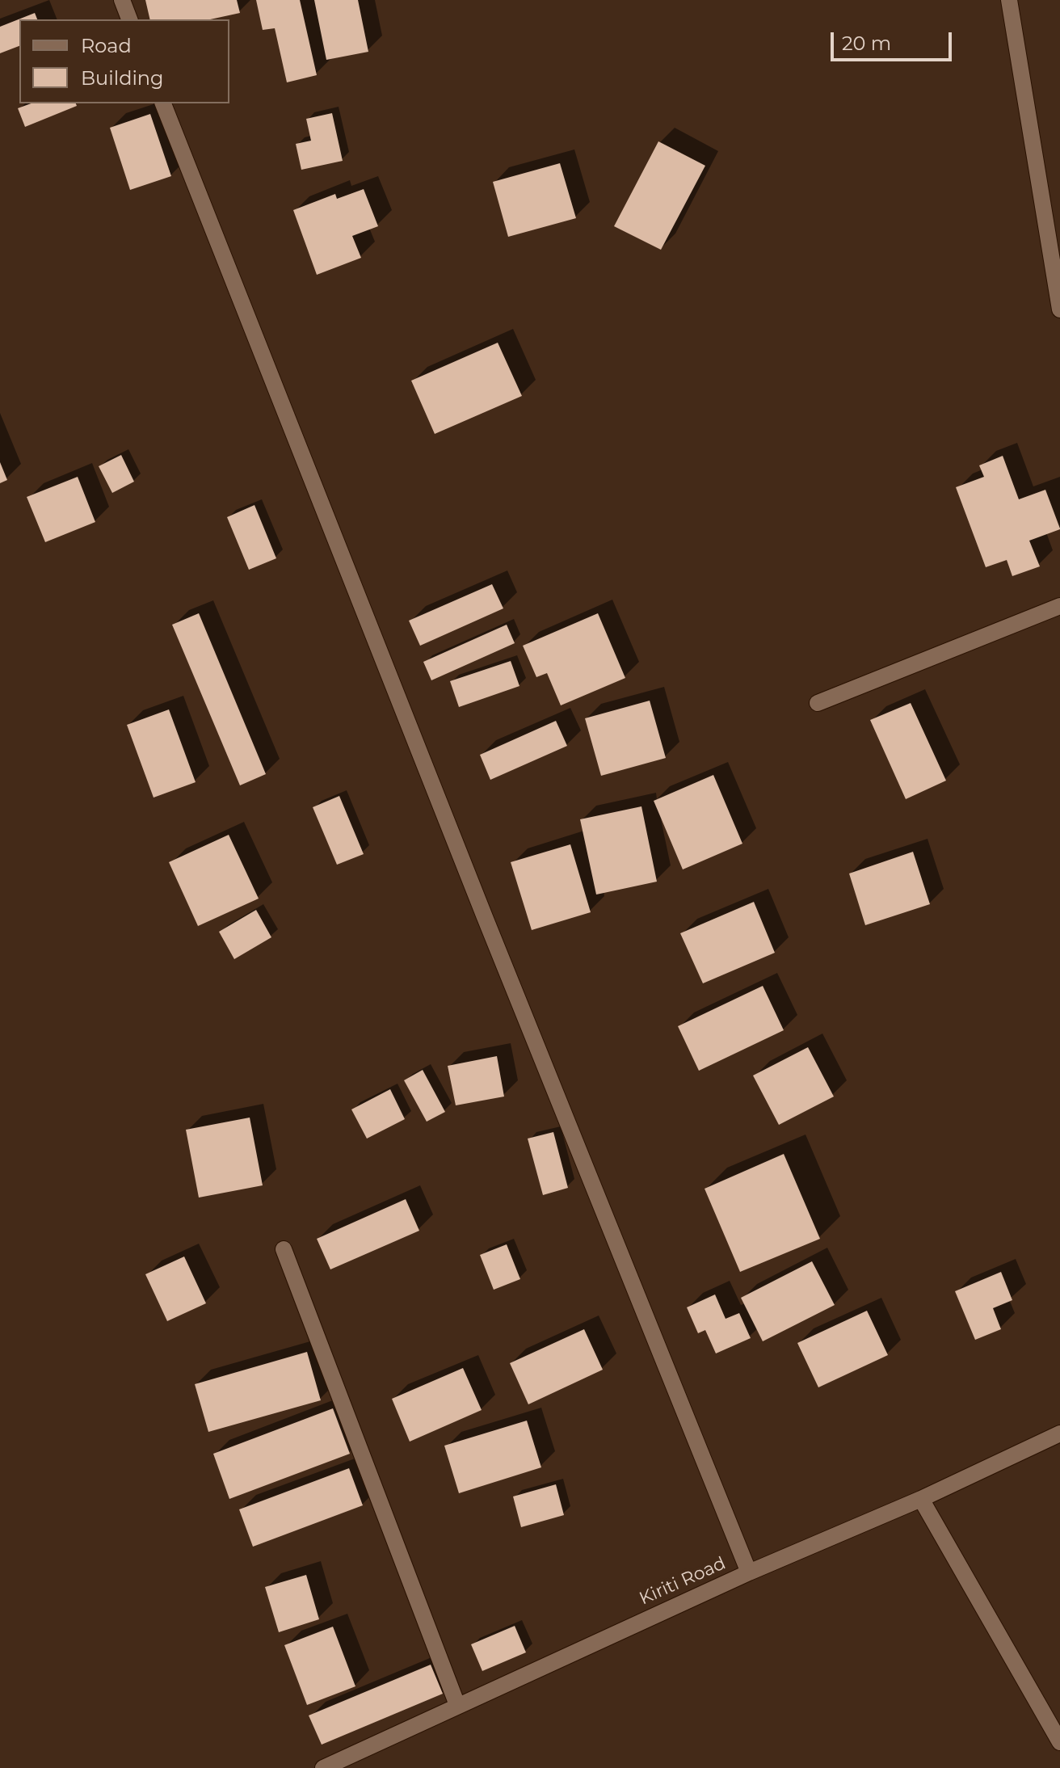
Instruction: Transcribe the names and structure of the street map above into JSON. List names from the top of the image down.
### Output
{
  "streets": {
    "street": ["Kiriti Road"]
  },
  "legend": ["Road", "Building"],
  "scale_bar": "20 m"
}
